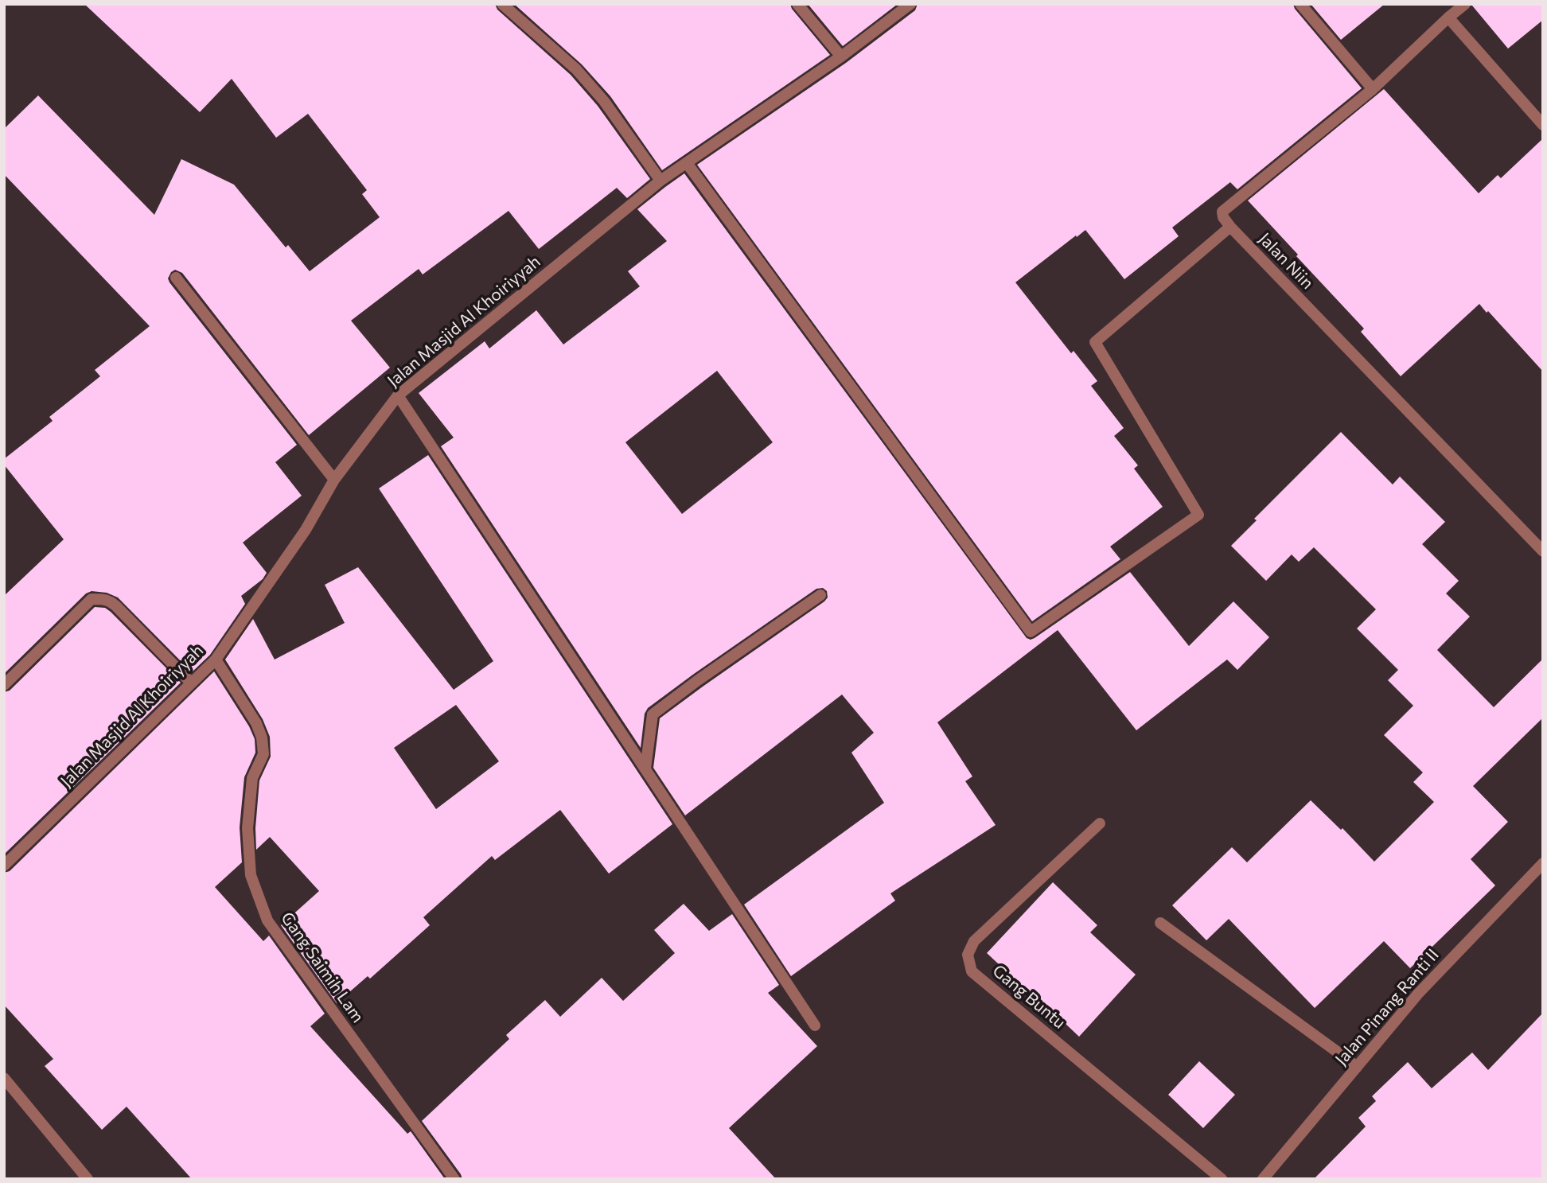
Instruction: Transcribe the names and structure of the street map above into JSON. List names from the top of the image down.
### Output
{
  "streets": {
    "street": [
      "Jalan Niin",
      "Jalan Masjid Al Khoiriyyah",
      "Gang Saimih Lam",
      "Gang Buntu",
      "Jalan Pinang Ranti II"
    ]
  },
  "crossings": [
    ["Jalan Masjid Al Khoiriyyah", "Gang Saimih Lam"]
  ]
}
